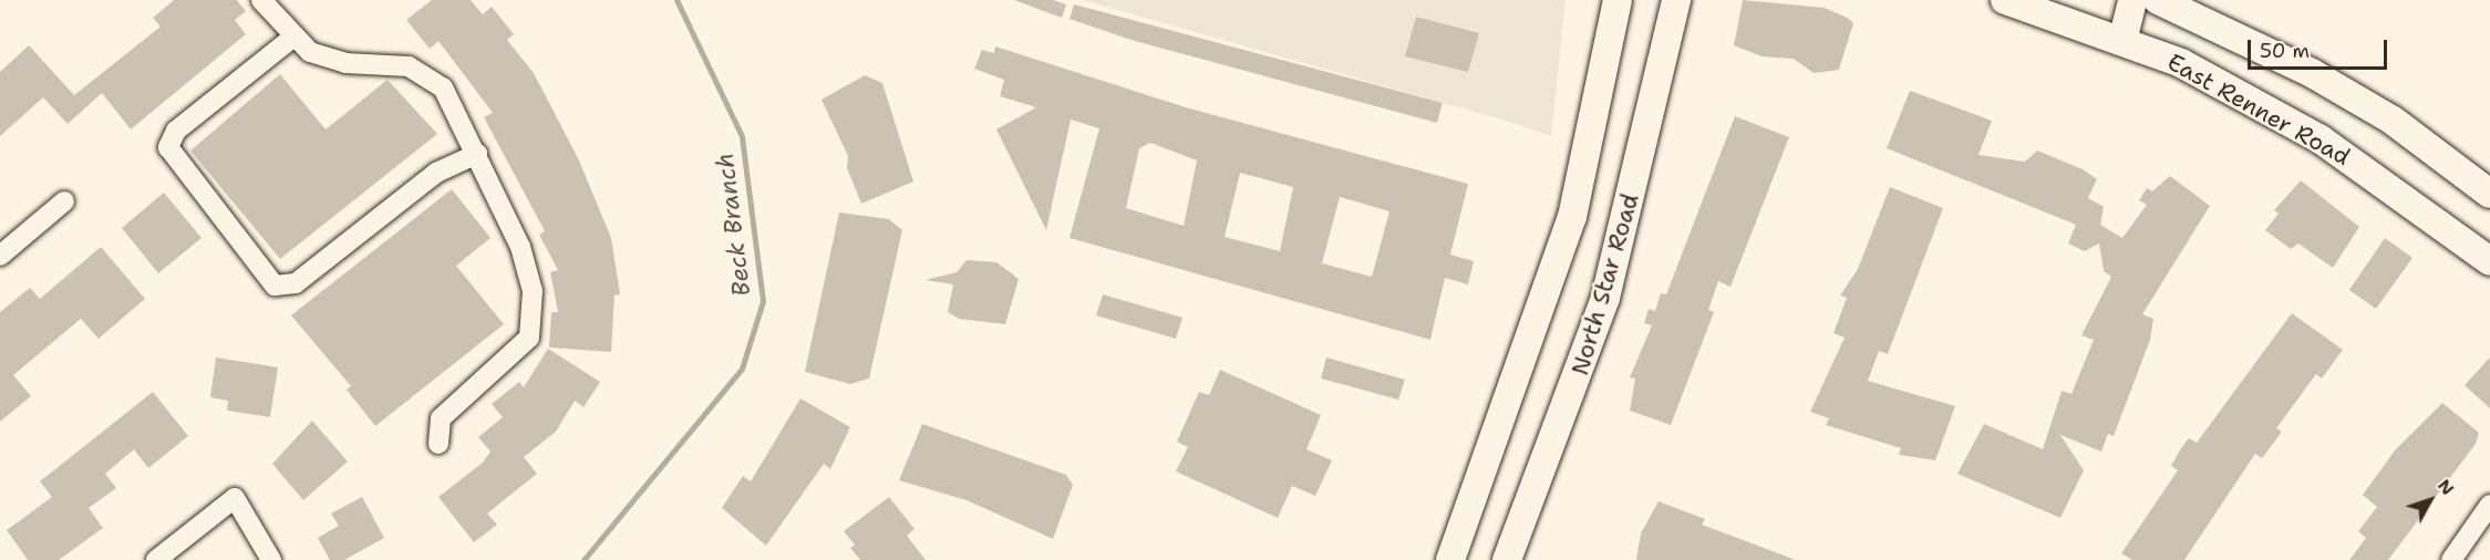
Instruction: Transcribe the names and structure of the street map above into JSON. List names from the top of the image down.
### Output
{
  "streets": {
    "main road": ["East Renner Road", "North Star Road"]
  },
  "water": ["Beck Branch"],
  "scale_bar": "50 m",
  "north": "top right"
}
